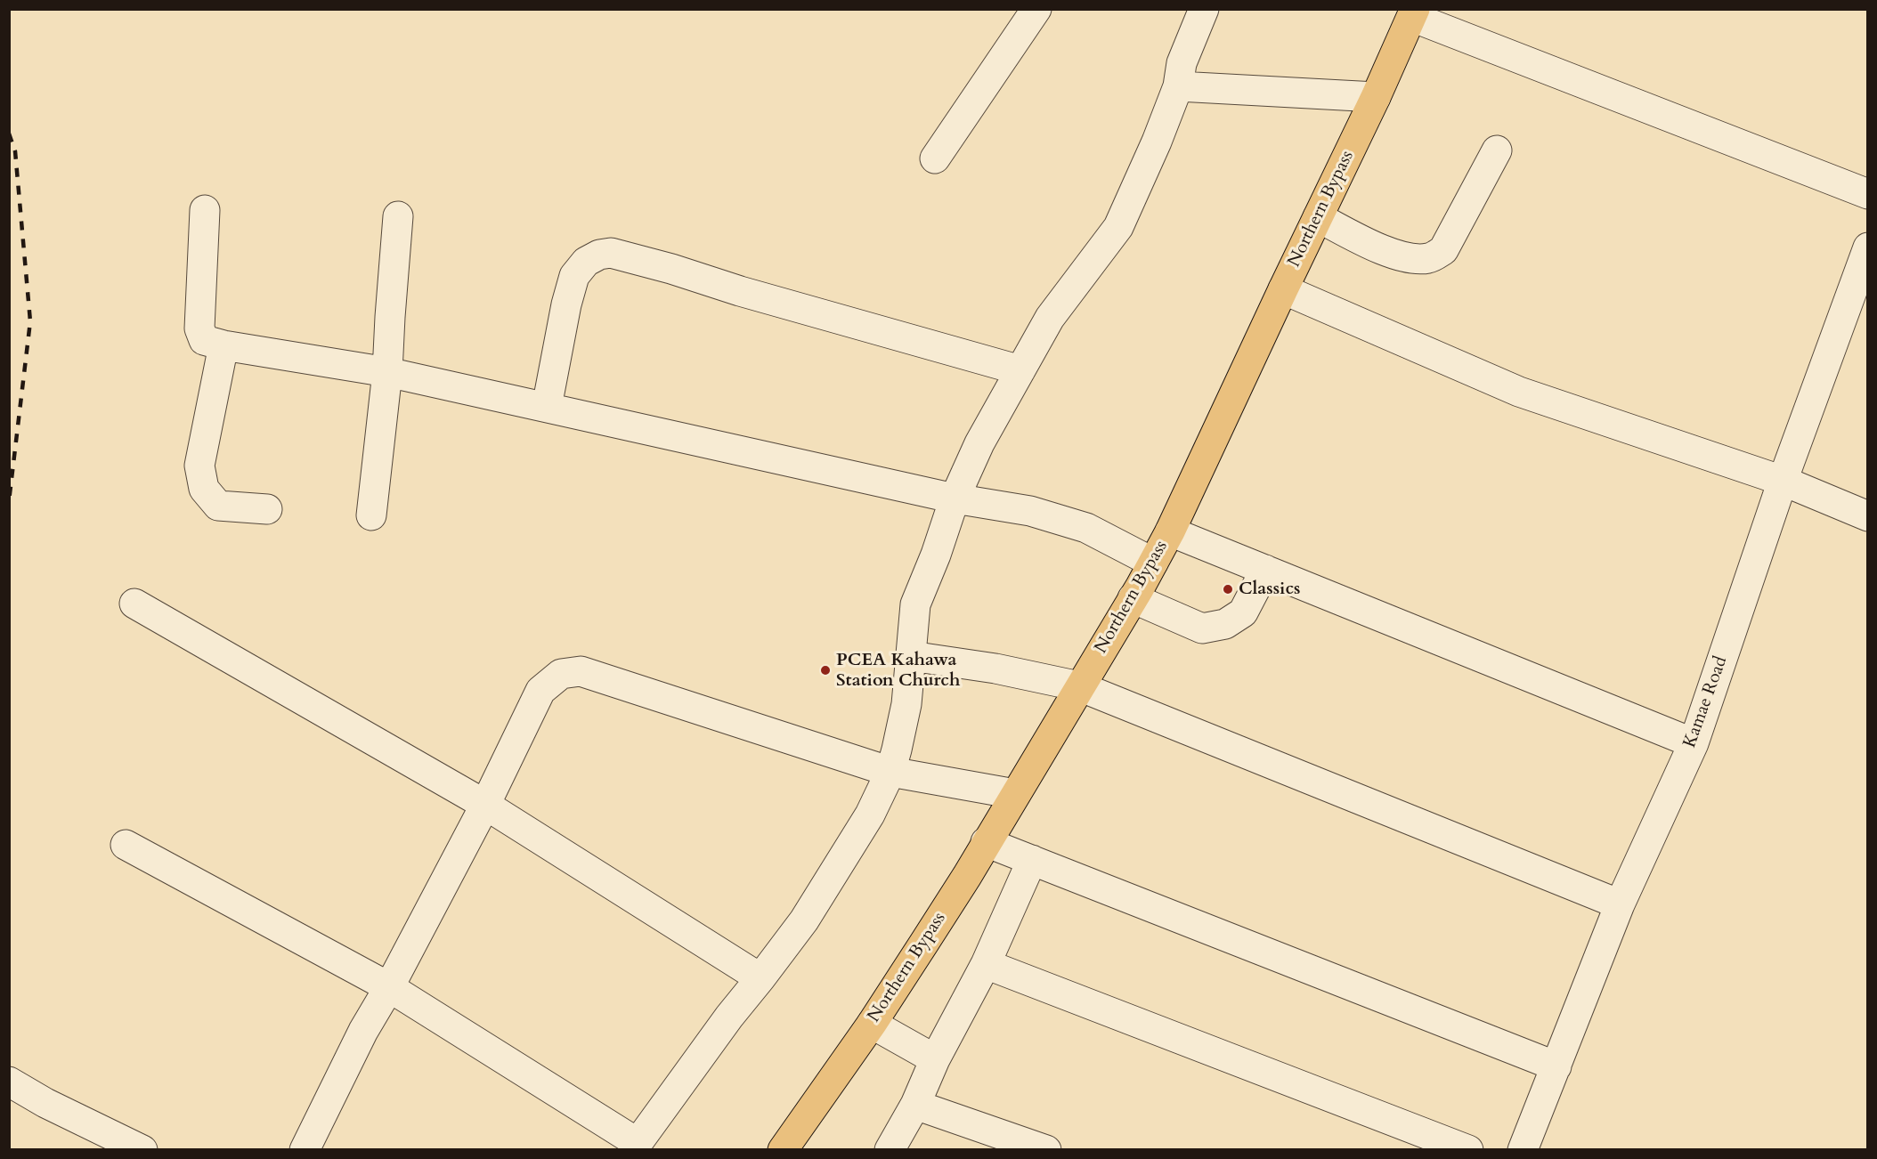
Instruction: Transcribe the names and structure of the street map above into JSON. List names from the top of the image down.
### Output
{
  "streets": {
    "main road": ["Northern Bypass"],
    "street": ["Kamae Road"]
  },
  "places": ["Classics", "PCEA Kahawa Station Church"]
}
